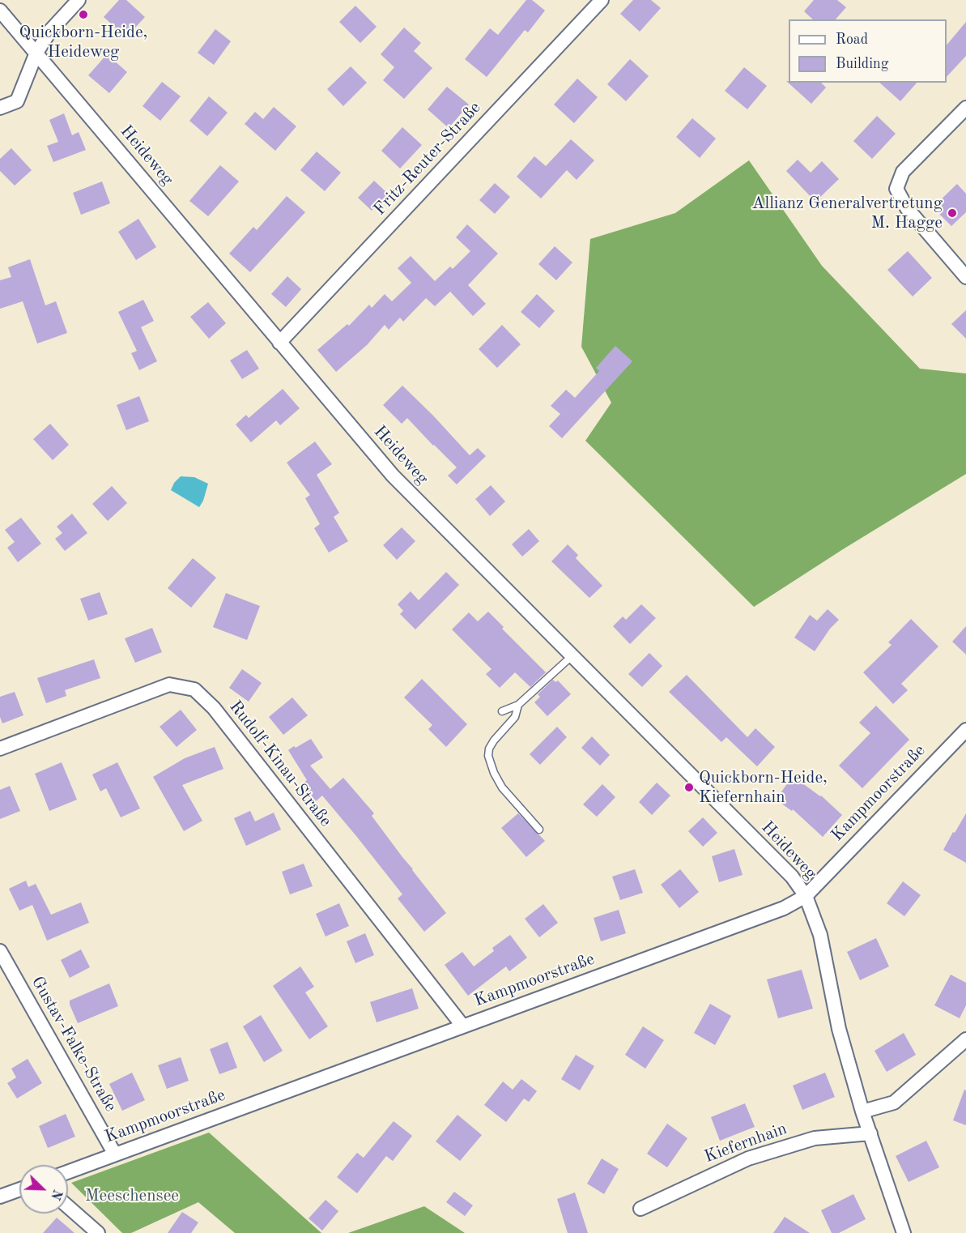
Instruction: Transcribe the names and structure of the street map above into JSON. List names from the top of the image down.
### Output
{
  "streets": {
    "street": [
      "Heideweg",
      "Fritz-Reuter-Straße",
      "Rudolf-Kinau-Straße",
      "Kampmoorstraße",
      "Gustav-Falke-Straße",
      "Kiefernhain"
    ]
  },
  "crossings": [
    ["Heideweg", "Fritz-Reuter-Straße"],
    ["Heideweg", "Kampmoorstraße"],
    ["Rudolf-Kinau-Straße", "Kampmoorstraße"],
    ["Kampmoorstraße", "Gustav-Falke-Straße"]
  ],
  "parks": ["Meeschensee"],
  "places": ["Quickborn-Heide, Heideweg", "Allianz Generalvertretung M. Hagge", "Quickborn-Heide, Kiefernhain"],
  "legend": ["Road", "Building"],
  "north": "bottom right"
}
